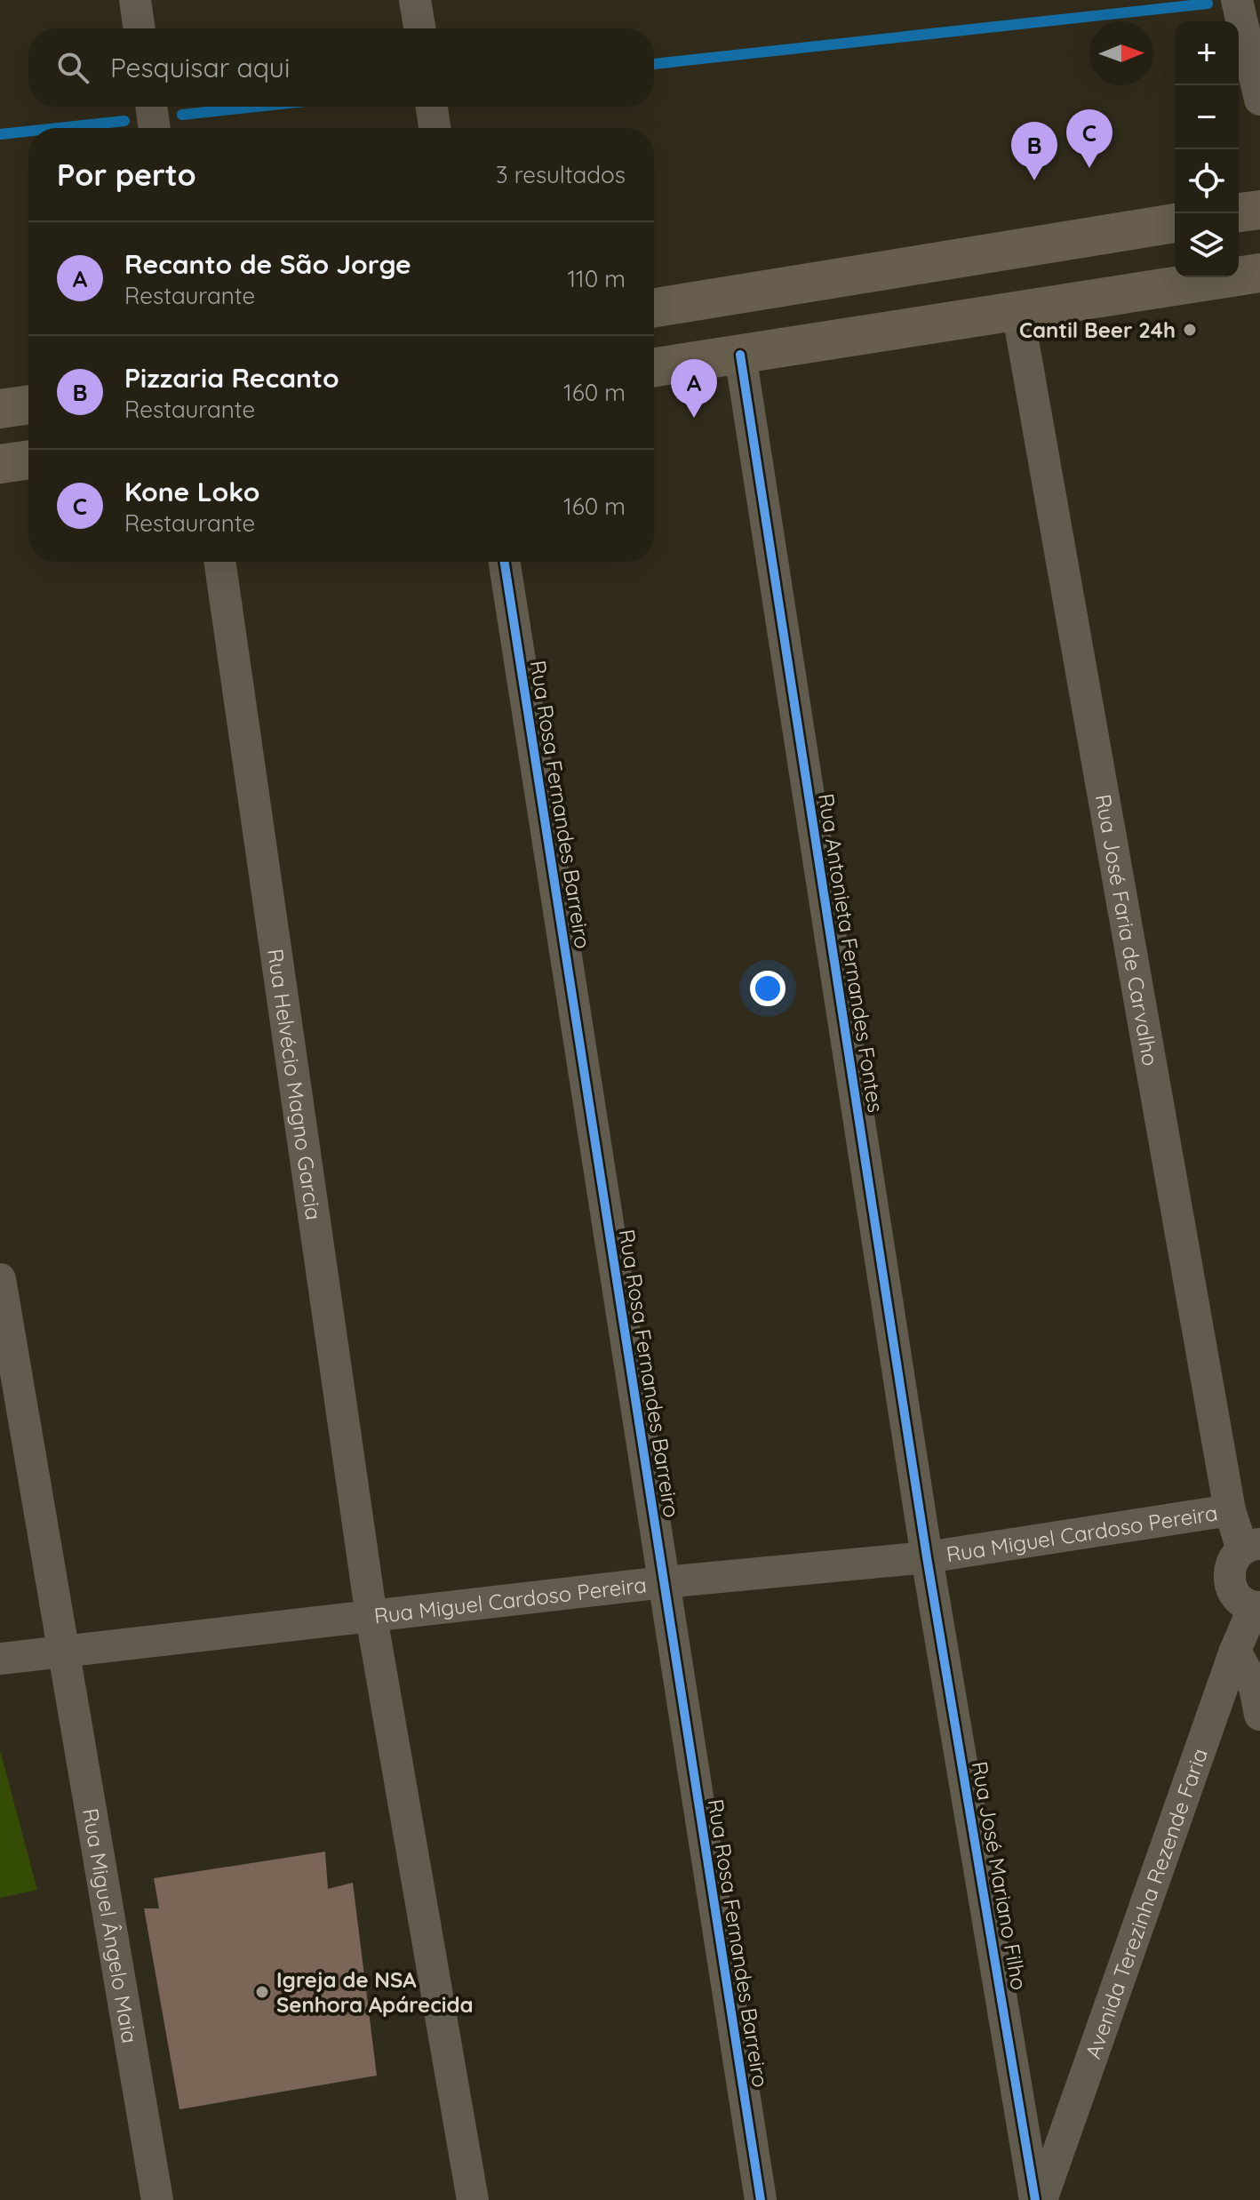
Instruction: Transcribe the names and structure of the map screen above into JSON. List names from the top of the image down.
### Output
{
  "streets": {
    "street": [
      "Rua Rosa Fernandes Barreiro",
      "Rua José Faria de Carvalho",
      "Rua Antonieta Fernandes Fontes",
      "Rua Helvécio Magno Garcia",
      "Rua Miguel Cardoso Pereira",
      "Rua José Mariano Filho",
      "Avenida Terezinha Rezende Faria",
      "Rua Miguel Ângelo Maia"
    ]
  },
  "crossings": [
    ["Rua Rosa Fernandes Barreiro", "Rua Miguel Cardoso Pereira"],
    ["Rua José Faria de Carvalho", "Rua Miguel Cardoso Pereira"],
    ["Rua José Faria de Carvalho", "Avenida Terezinha Rezende Faria"],
    ["Rua Antonieta Fernandes Fontes", "Rua Miguel Cardoso Pereira"],
    ["Rua Antonieta Fernandes Fontes", "Rua José Mariano Filho"],
    ["Rua Helvécio Magno Garcia", "Rua Miguel Cardoso Pereira"],
    ["Rua Miguel Cardoso Pereira", "Rua José Mariano Filho"],
    ["Rua Miguel Cardoso Pereira", "Rua Miguel Ângelo Maia"]
  ],
  "places": ["Cantil Beer 24h", "Igreja de NSA Senhora Apárecida"],
  "north": "right",
  "page": {
    "map_buttons": ["+", "−"],
    "search": "Pesquisar aqui",
    "pins": ["C", "B", "A"],
    "heading": ["Por perto", "3 resultados"],
    "list": [
      {
        "mark": "A",
        "name": "Recanto de São Jorge",
        "note": "Restaurante",
        "value": "110 m"
      },
      {
        "mark": "B",
        "name": "Pizzaria Recanto",
        "note": "Restaurante",
        "value": "160 m"
      },
      {
        "mark": "C",
        "name": "Kone Loko",
        "note": "Restaurante",
        "value": "160 m"
      }
    ]
  }
}
